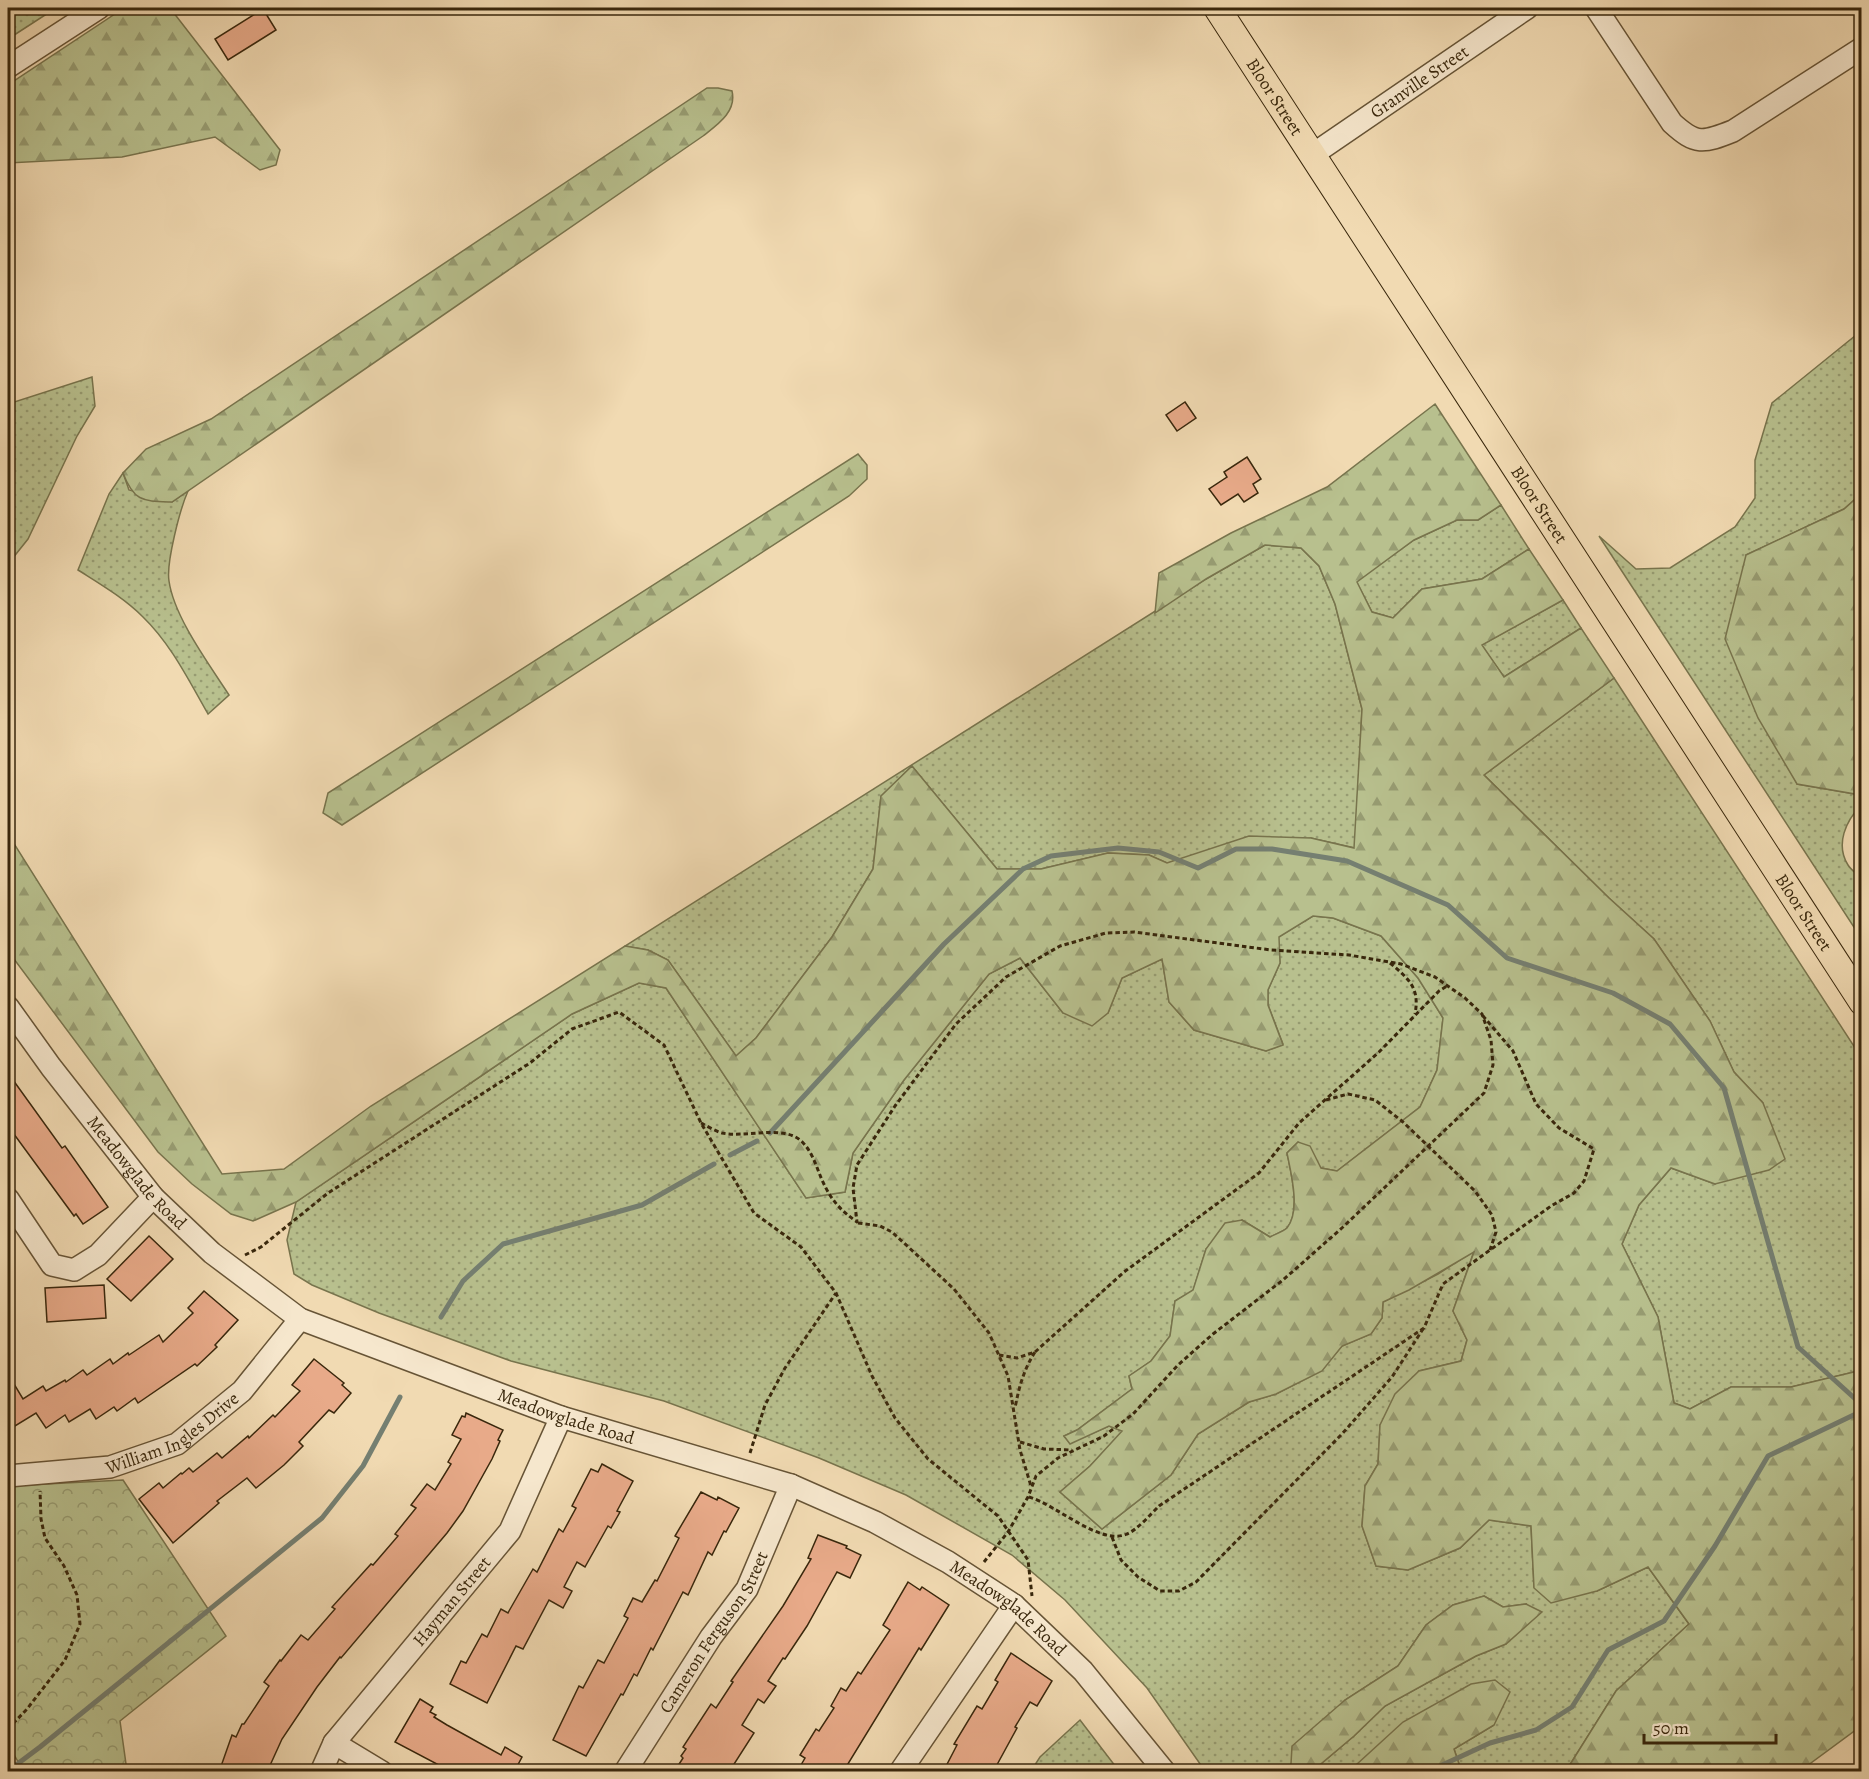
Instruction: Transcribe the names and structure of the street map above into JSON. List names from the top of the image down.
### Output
{
  "streets": {
    "main road": ["Bloor Street"],
    "street": [
      "Granville Street",
      "Meadowglade Road",
      "William Ingles Drive",
      "Hayman Street",
      "Cameron Ferguson Street"
    ]
  },
  "crossings": [
    ["Granville Street", "Bloor Street"],
    ["Meadowglade Road", "William Ingles Drive"],
    ["Meadowglade Road", "Hayman Street"],
    ["Meadowglade Road", "Cameron Ferguson Street"]
  ],
  "scale_bar": "50 m"
}
